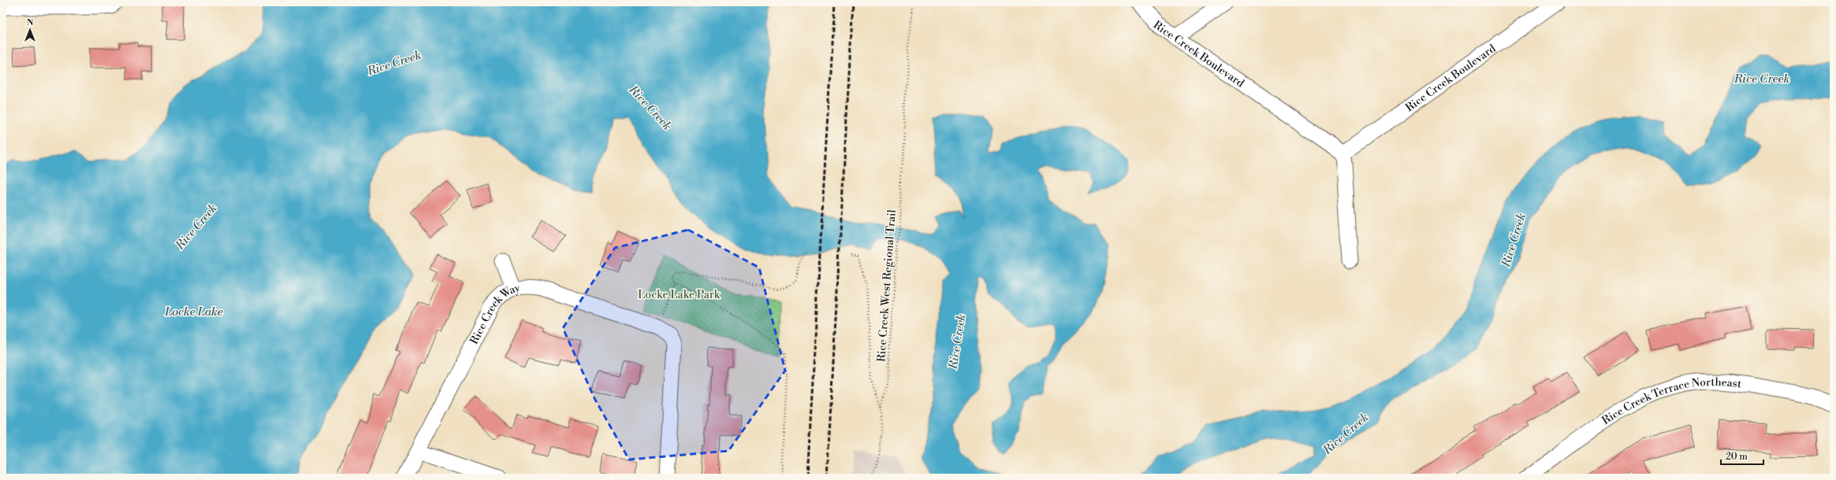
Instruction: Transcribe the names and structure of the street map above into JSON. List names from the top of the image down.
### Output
{
  "streets": {
    "street": ["Rice Creek Boulevard", "Rice Creek Way", "Rice Creek Terrace Northeast"],
    "path": ["Rice Creek West Regional Trail"]
  },
  "water": ["Rice Creek", "Locke Lake"],
  "parks": ["Locke Lake Park"],
  "scale_bar": "20 m",
  "north": "top"
}
